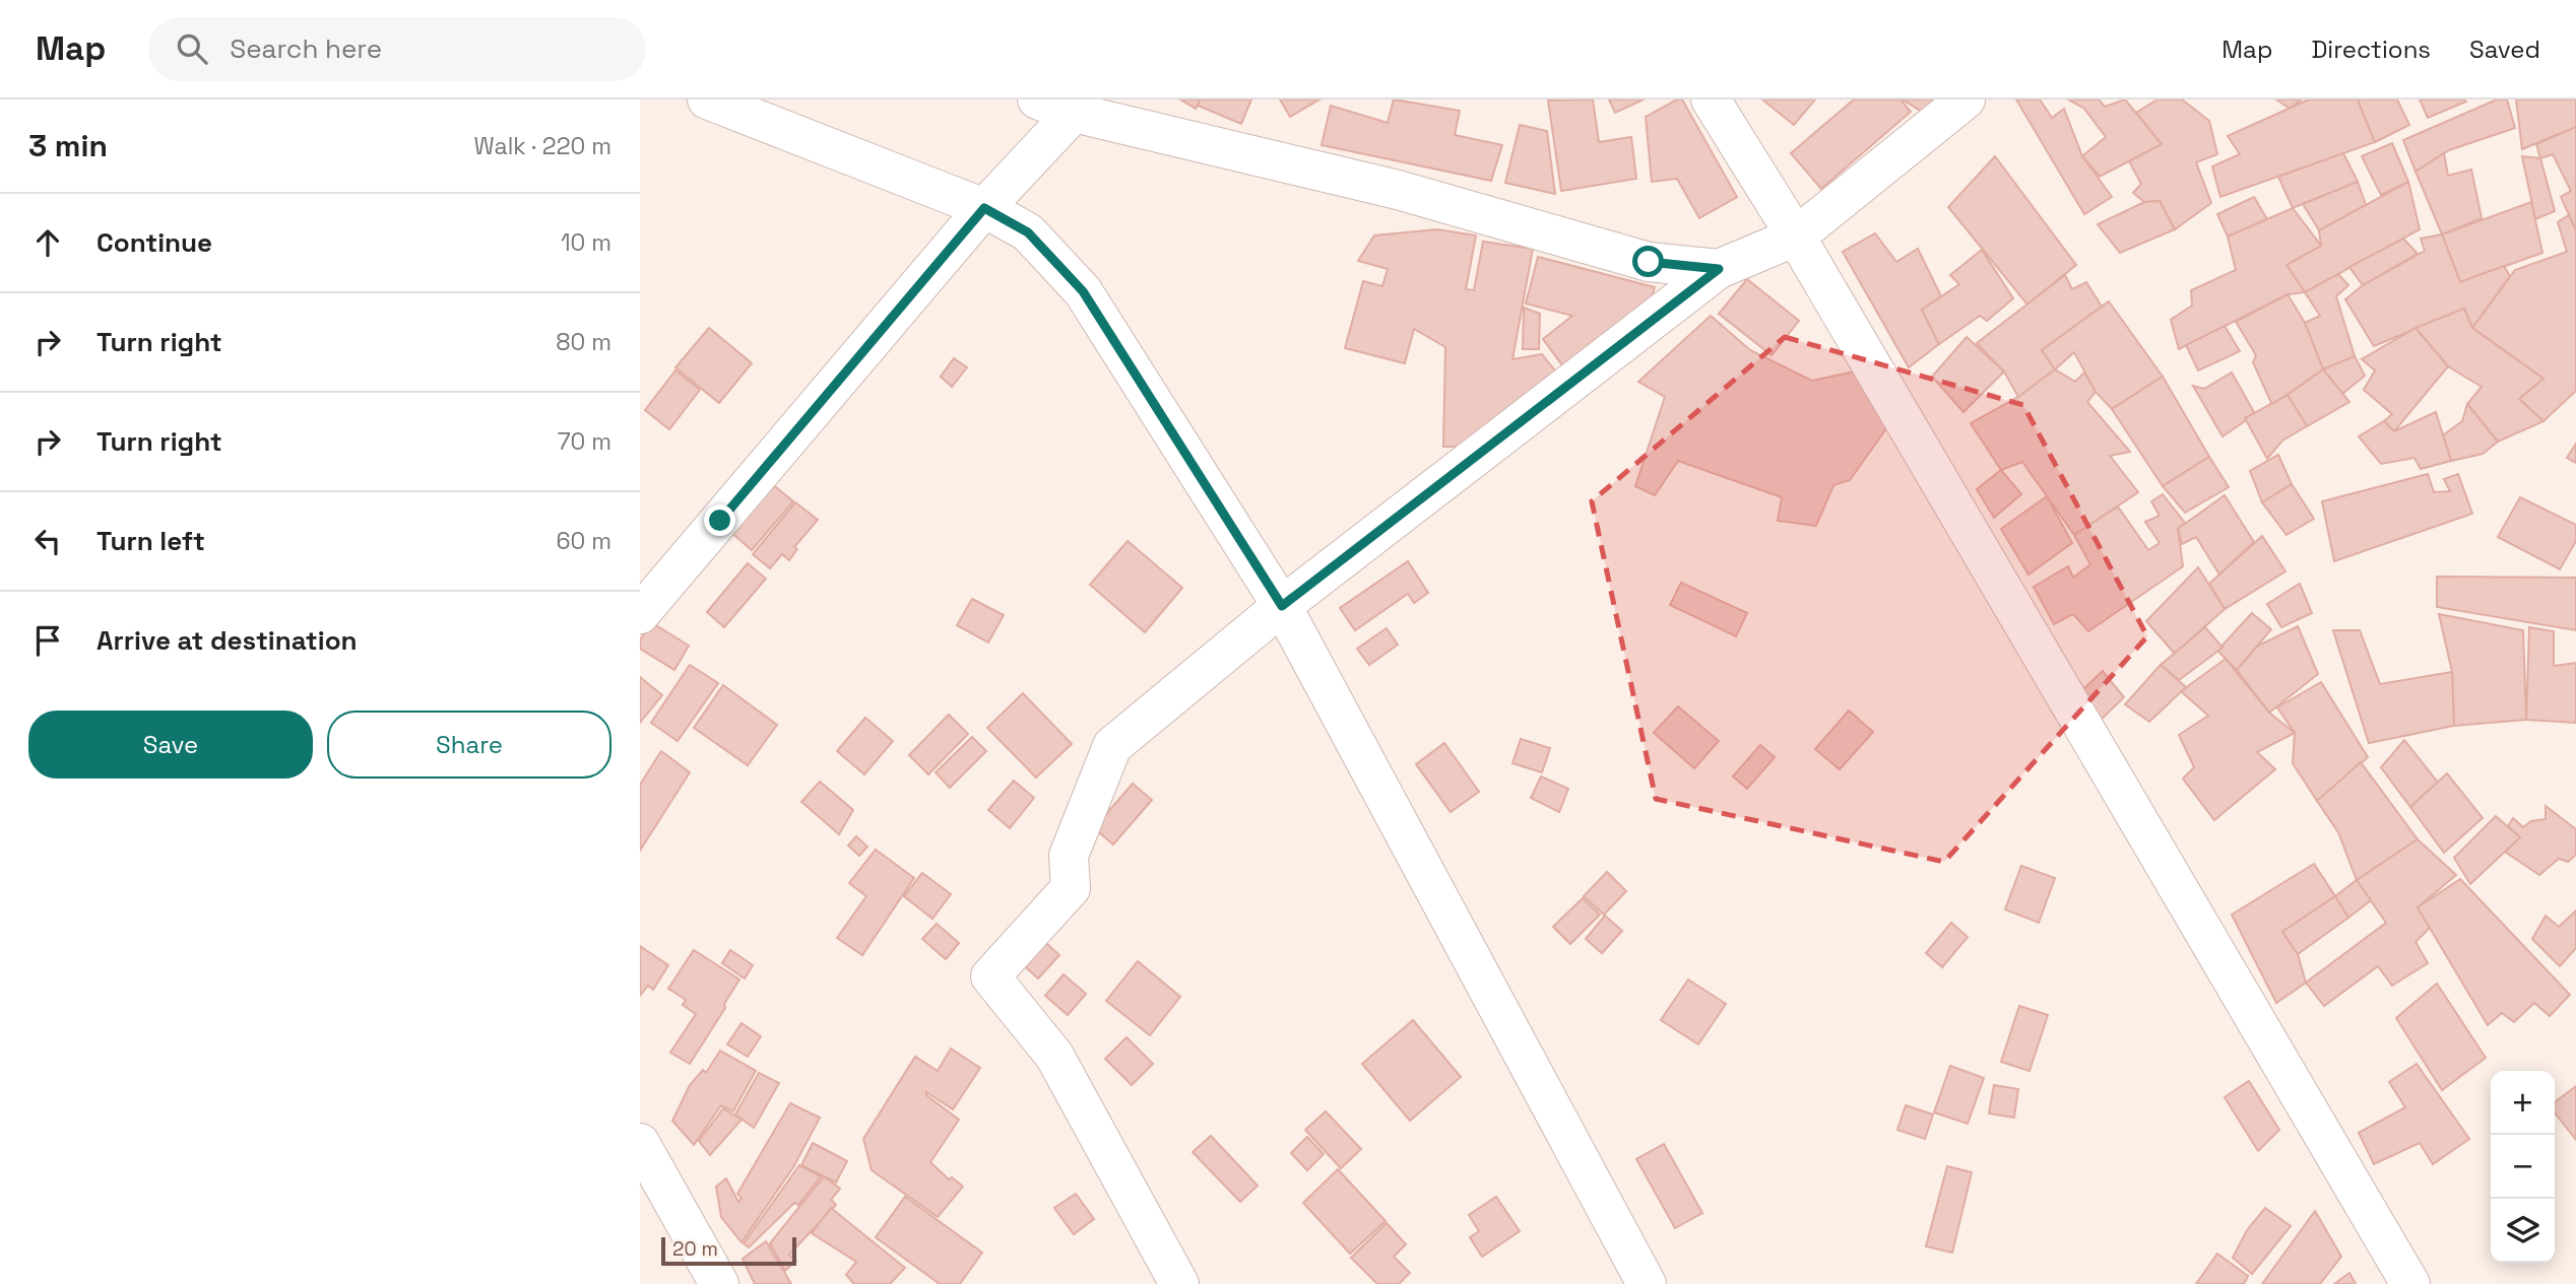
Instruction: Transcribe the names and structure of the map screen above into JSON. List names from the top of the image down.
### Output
{
  "scale_bar": "20 m",
  "page": {
    "header": "Map",
    "search": "Search here",
    "nav": ["Map", "Directions", "Saved"],
    "heading": ["3 min", "Walk · 220 m"],
    "list": [
      ["Continue", "10 m"],
      ["Turn right", "80 m"],
      ["Turn right", "70 m"],
      ["Turn left", "60 m"],
      "Arrive at destination"
    ],
    "buttons": ["Save", "Share"],
    "map_buttons": ["+", "−"],
    "scale": "20 m"
  }
}
